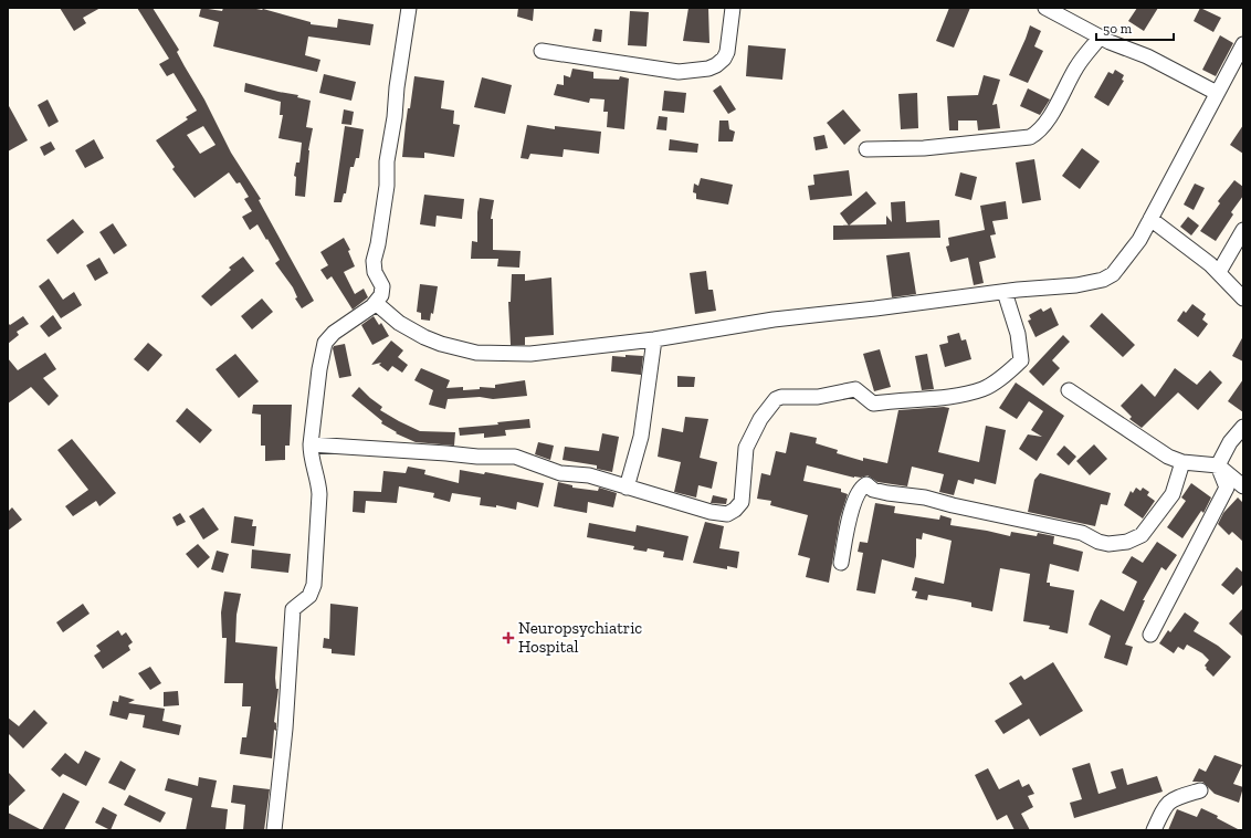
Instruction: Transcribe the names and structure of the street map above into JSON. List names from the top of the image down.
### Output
{
  "places": {
    "health": ["Neuropsychiatric Hospital"]
  },
  "scale_bar": "50 m"
}
